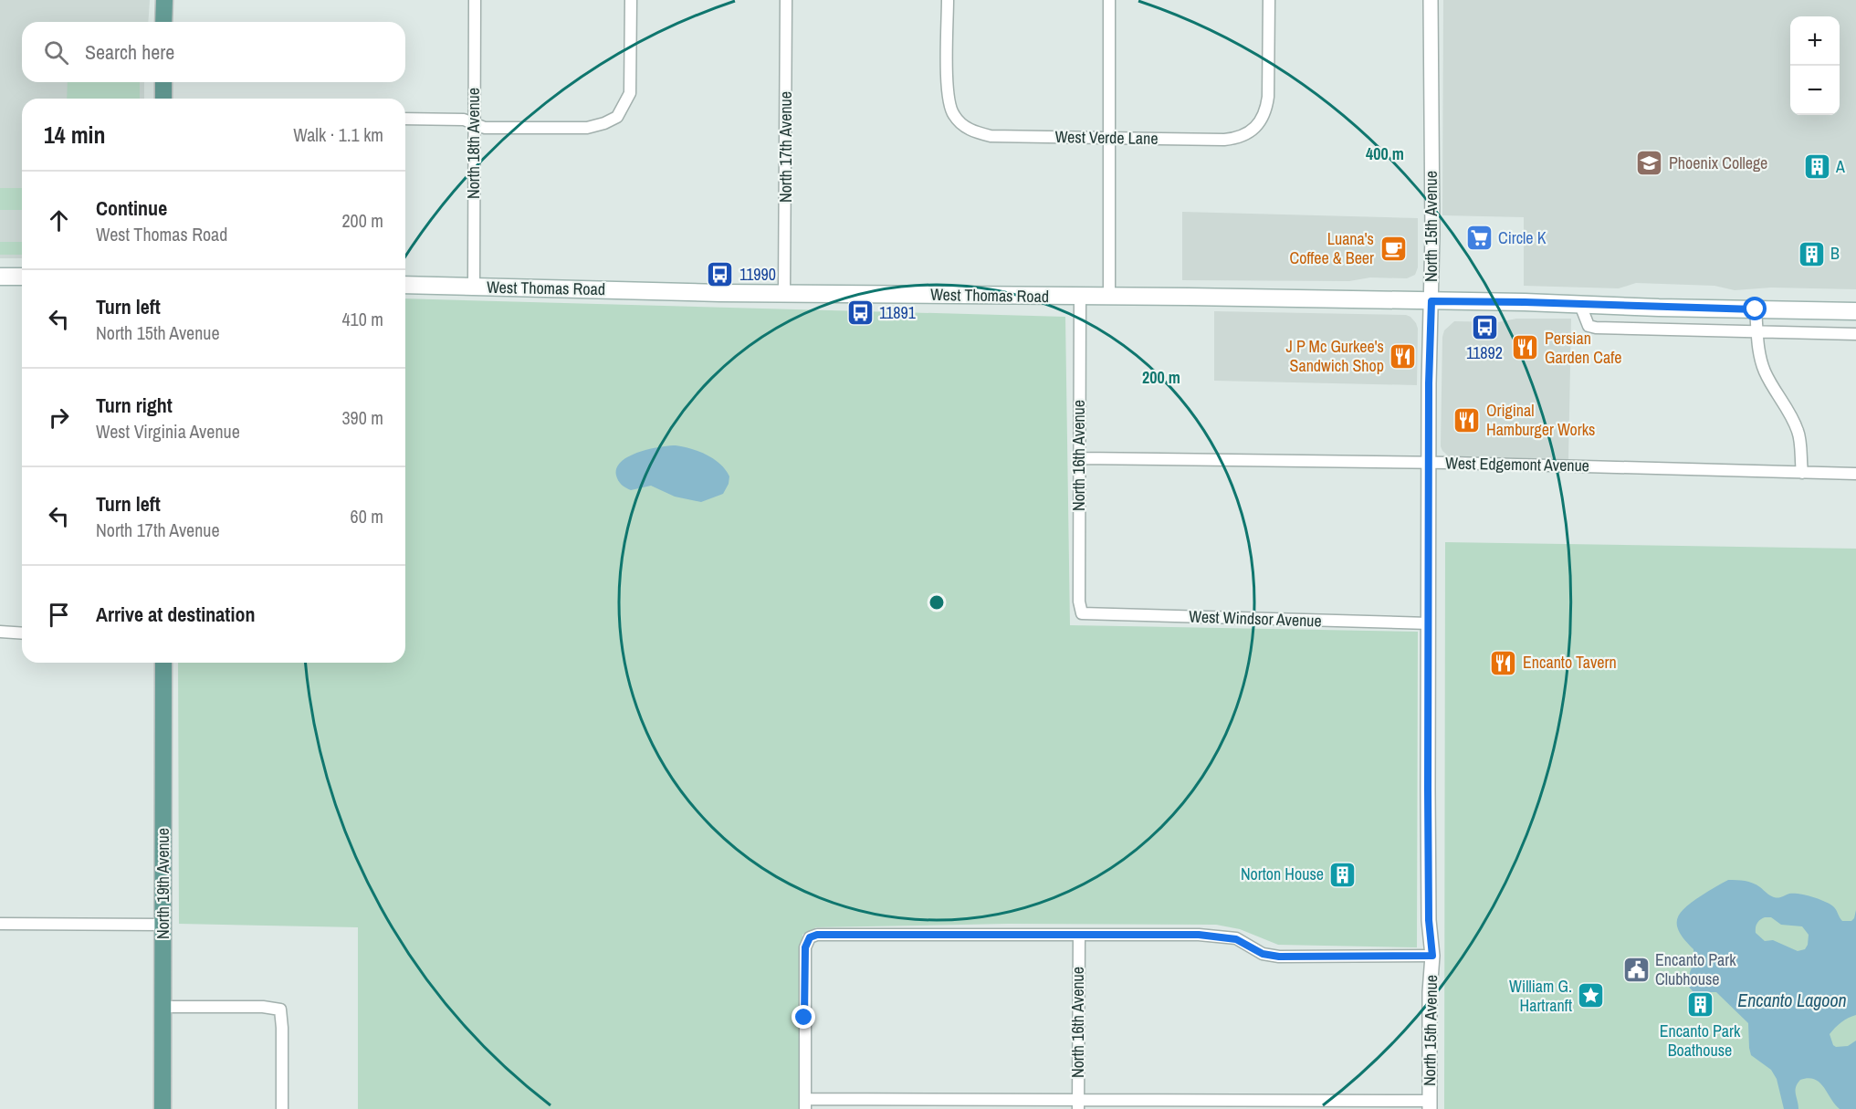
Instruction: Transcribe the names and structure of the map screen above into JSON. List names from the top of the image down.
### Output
{
  "streets": {
    "main road": ["West Thomas Road", "North 19th Avenue"],
    "street": [
      "West Verde Lane",
      "North 18th Avenue",
      "North 17th Avenue",
      "North 15th Avenue",
      "North 16th Avenue",
      "West Edgemont Avenue",
      "West Windsor Avenue"
    ]
  },
  "crossings": [
    ["North 18th Avenue", "West Thomas Road"],
    ["North 17th Avenue", "West Thomas Road"],
    ["North 15th Avenue", "West Thomas Road"],
    ["North 15th Avenue", "West Edgemont Avenue"],
    ["North 15th Avenue", "West Windsor Avenue"],
    ["West Thomas Road", "North 16th Avenue"],
    ["North 16th Avenue", "West Edgemont Avenue"],
    ["North 16th Avenue", "West Windsor Avenue"]
  ],
  "water": ["Encanto Lagoon"],
  "places": {
    "school or university": ["Phoenix College"],
    "building": [
      "A",
      "B",
      "Norton House",
      "Encanto Park Boathouse"
    ],
    "supermarket": ["Circle K"],
    "cafe": ["Luana's Coffee & Beer"],
    "bus stop": ["11990", "11891", "11892"],
    "restaurant": [
      "Persian Garden Cafe",
      "J P Mc Gurkee's Sandwich Shop",
      "Original Hamburger Works",
      "Encanto Tavern"
    ],
    "public building": ["Encanto Park Clubhouse"],
    "place": ["William G. Hartranft"]
  },
  "page": {
    "map_buttons": ["+", "−"],
    "search": "Search here",
    "heading": ["14 min", "Walk · 1.1 km"],
    "list": [
      ["Continue", "West Thomas Road", "200 m"],
      ["Turn left", "North 15th Avenue", "410 m"],
      ["Turn right", "West Virginia Avenue", "390 m"],
      ["Turn left", "North 17th Avenue", "60 m"],
      "Arrive at destination"
    ]
  },
  "rings": ["400 m", "200 m"]
}
